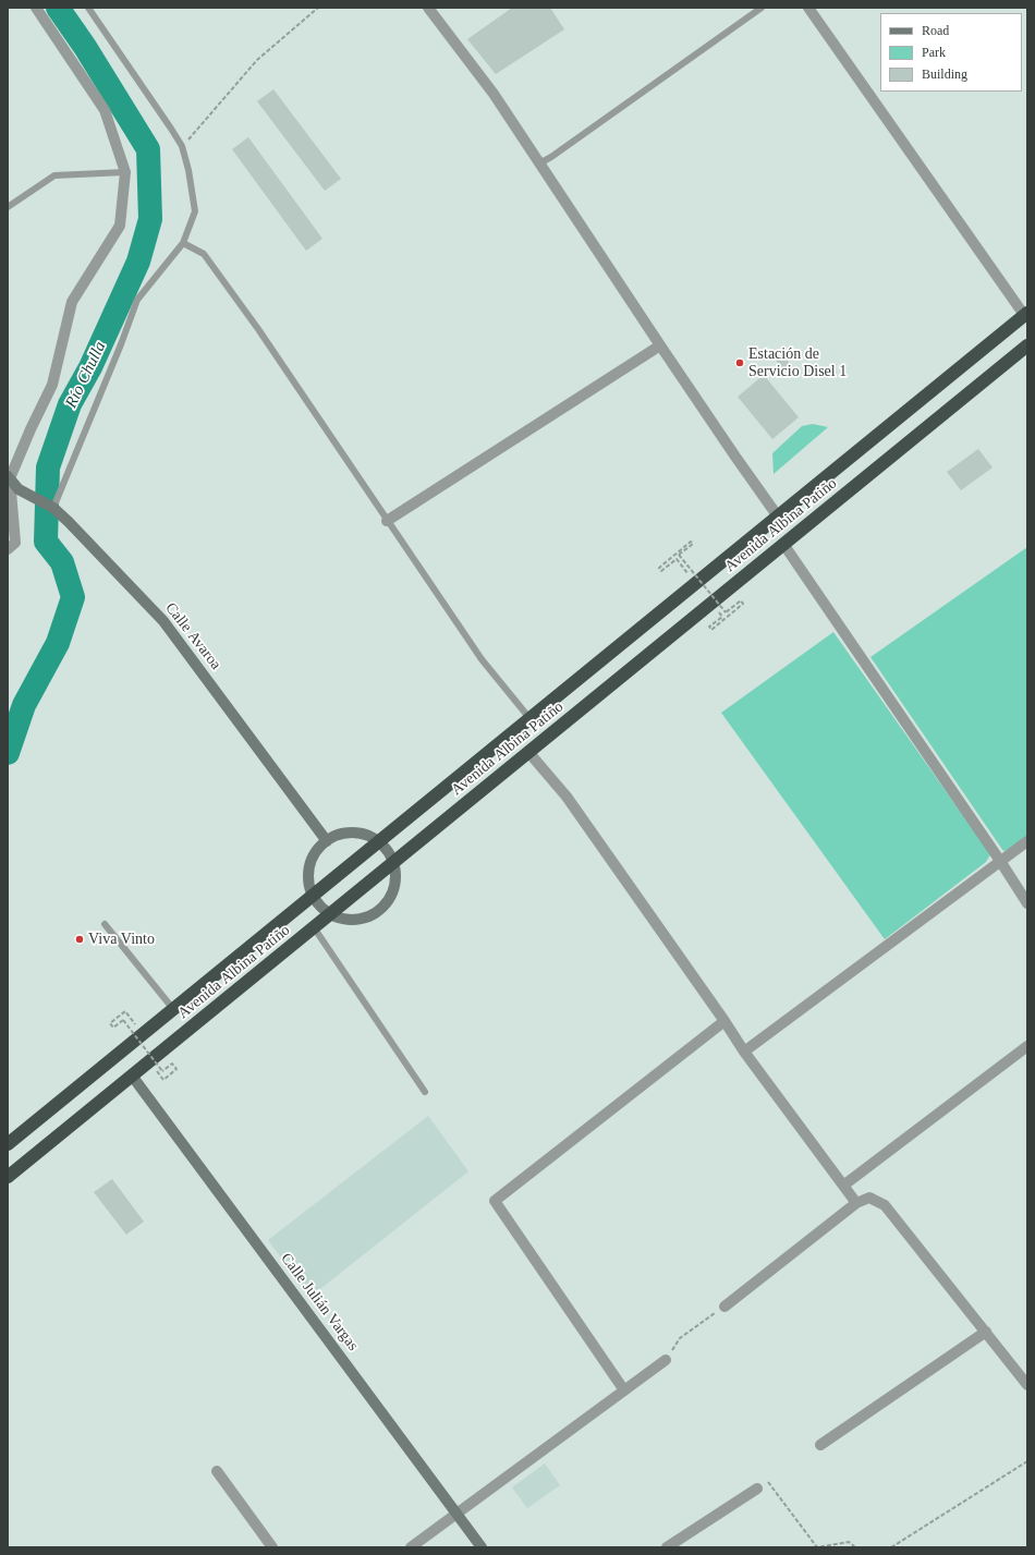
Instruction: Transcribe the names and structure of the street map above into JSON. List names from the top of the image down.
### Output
{
  "streets": {
    "highway": ["Avenida Albina Patiño"],
    "main road": ["Calle Avaroa", "Calle Julián Vargas"]
  },
  "crossings": [
    ["Avenida Albina Patiño", "Calle Julián Vargas"]
  ],
  "water": ["Río Chulla"],
  "places": ["Estación de Servicio Disel 1", "Viva Vinto"],
  "legend": ["Road", "Park", "Building"]
}
